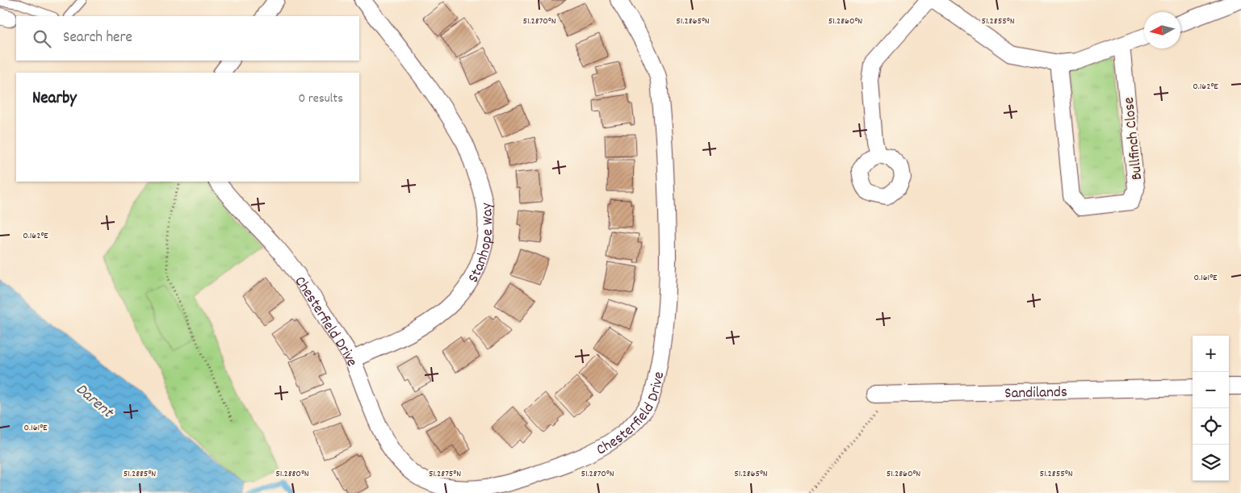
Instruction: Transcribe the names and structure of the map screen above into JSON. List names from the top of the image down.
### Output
{
  "streets": {
    "street": [
      "Bullfinch Close",
      "Stanhope Way",
      "Chesterfield Drive",
      "Sandilands"
    ]
  },
  "crossings": [
    ["Stanhope Way", "Chesterfield Drive"]
  ],
  "water": ["Darent"],
  "north": "left",
  "page": {
    "search": "Search here",
    "heading": ["Nearby", "0 results"],
    "map_buttons": ["+", "−"]
  },
  "coordinates": [
    "51.2870°N",
    "51.2865°N",
    "51.2860°N",
    "51.2855°N",
    "0.162°E",
    "0.161°E",
    "51.2885°N",
    "51.2880°N",
    "51.2875°N"
  ]
}
